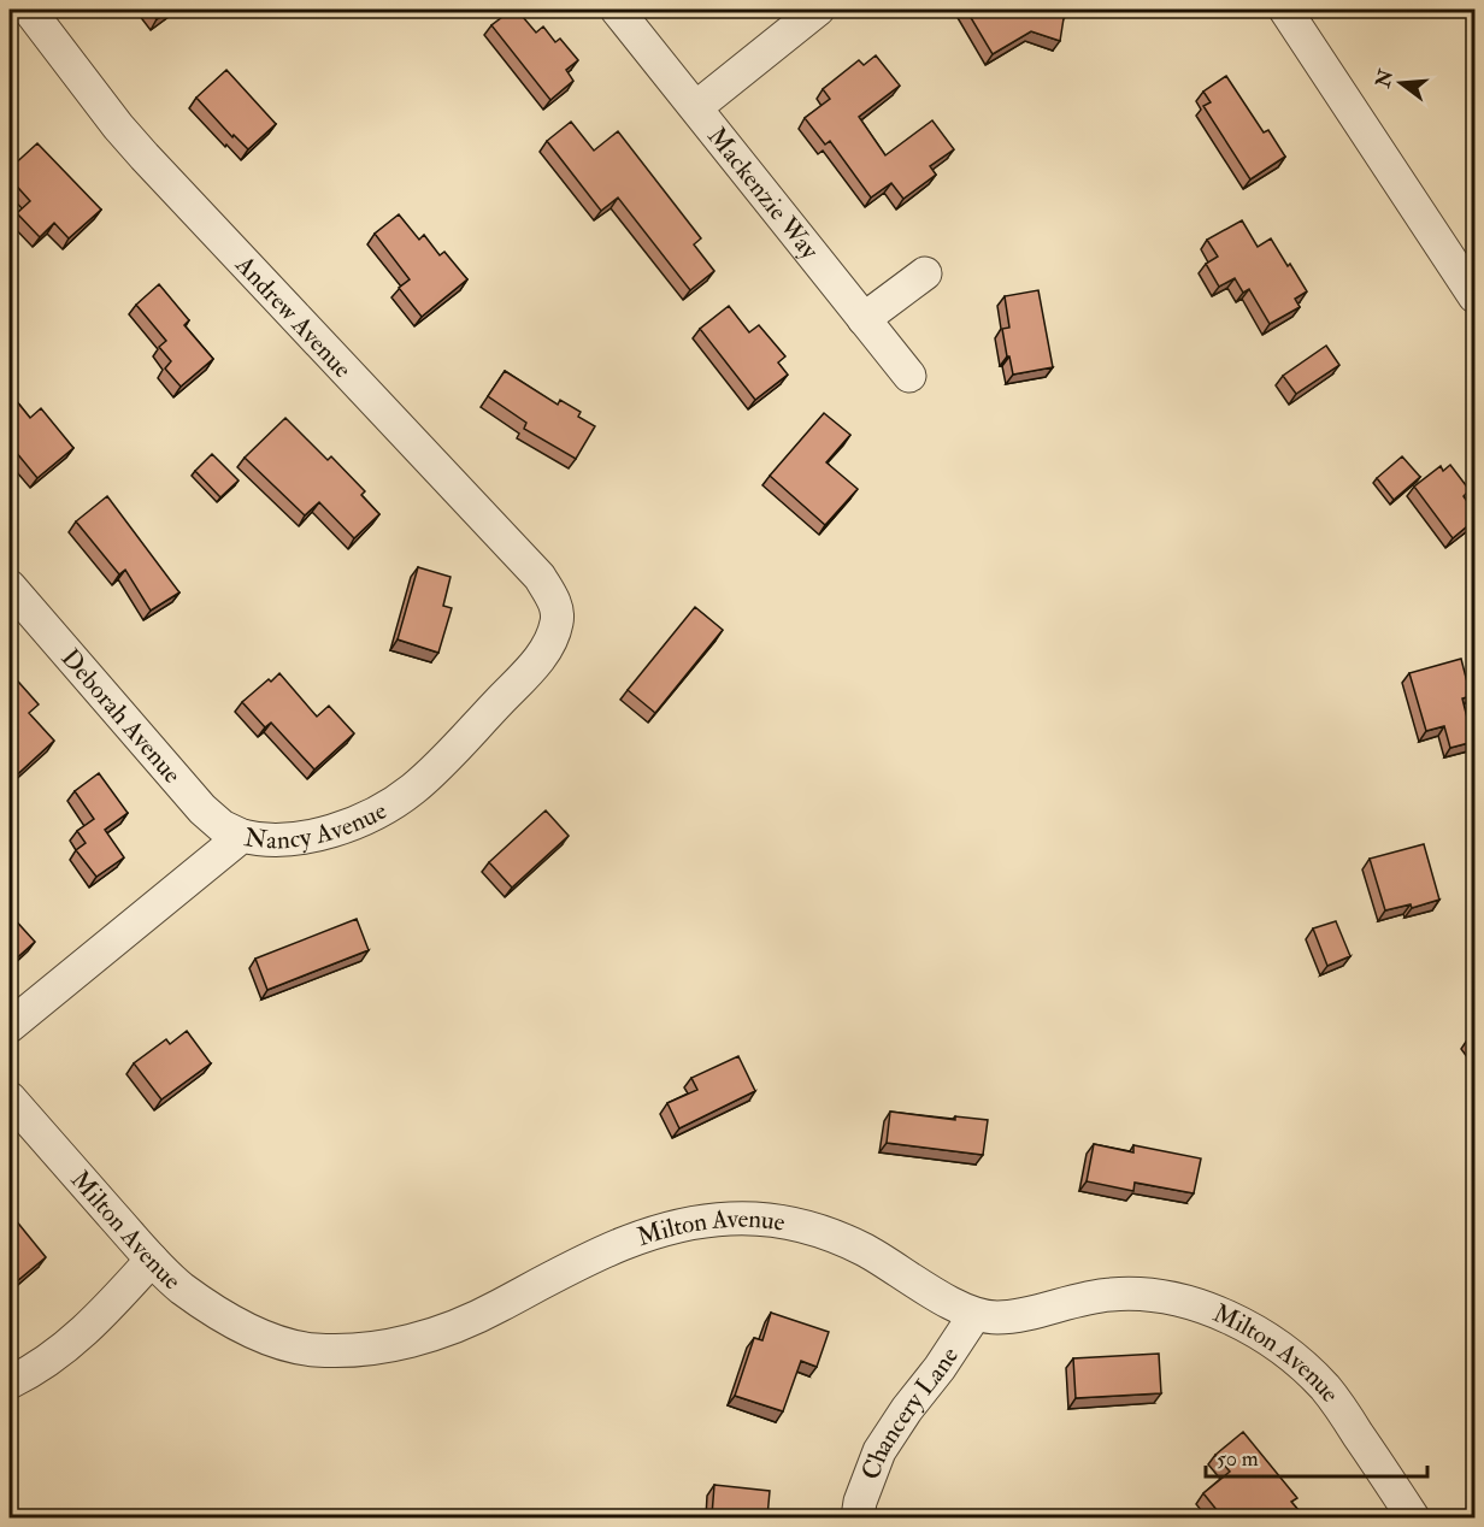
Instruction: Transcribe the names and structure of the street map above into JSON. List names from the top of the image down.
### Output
{
  "streets": {
    "street": [
      "Mackenzie Way",
      "Andrew Avenue",
      "Deborah Avenue",
      "Nancy Avenue",
      "Milton Avenue",
      "Chancery Lane"
    ]
  },
  "crossings": [
    ["Andrew Avenue", "Nancy Avenue"],
    ["Deborah Avenue", "Nancy Avenue"],
    ["Milton Avenue", "Chancery Lane"]
  ],
  "scale_bar": "50 m",
  "north": "left"
}
